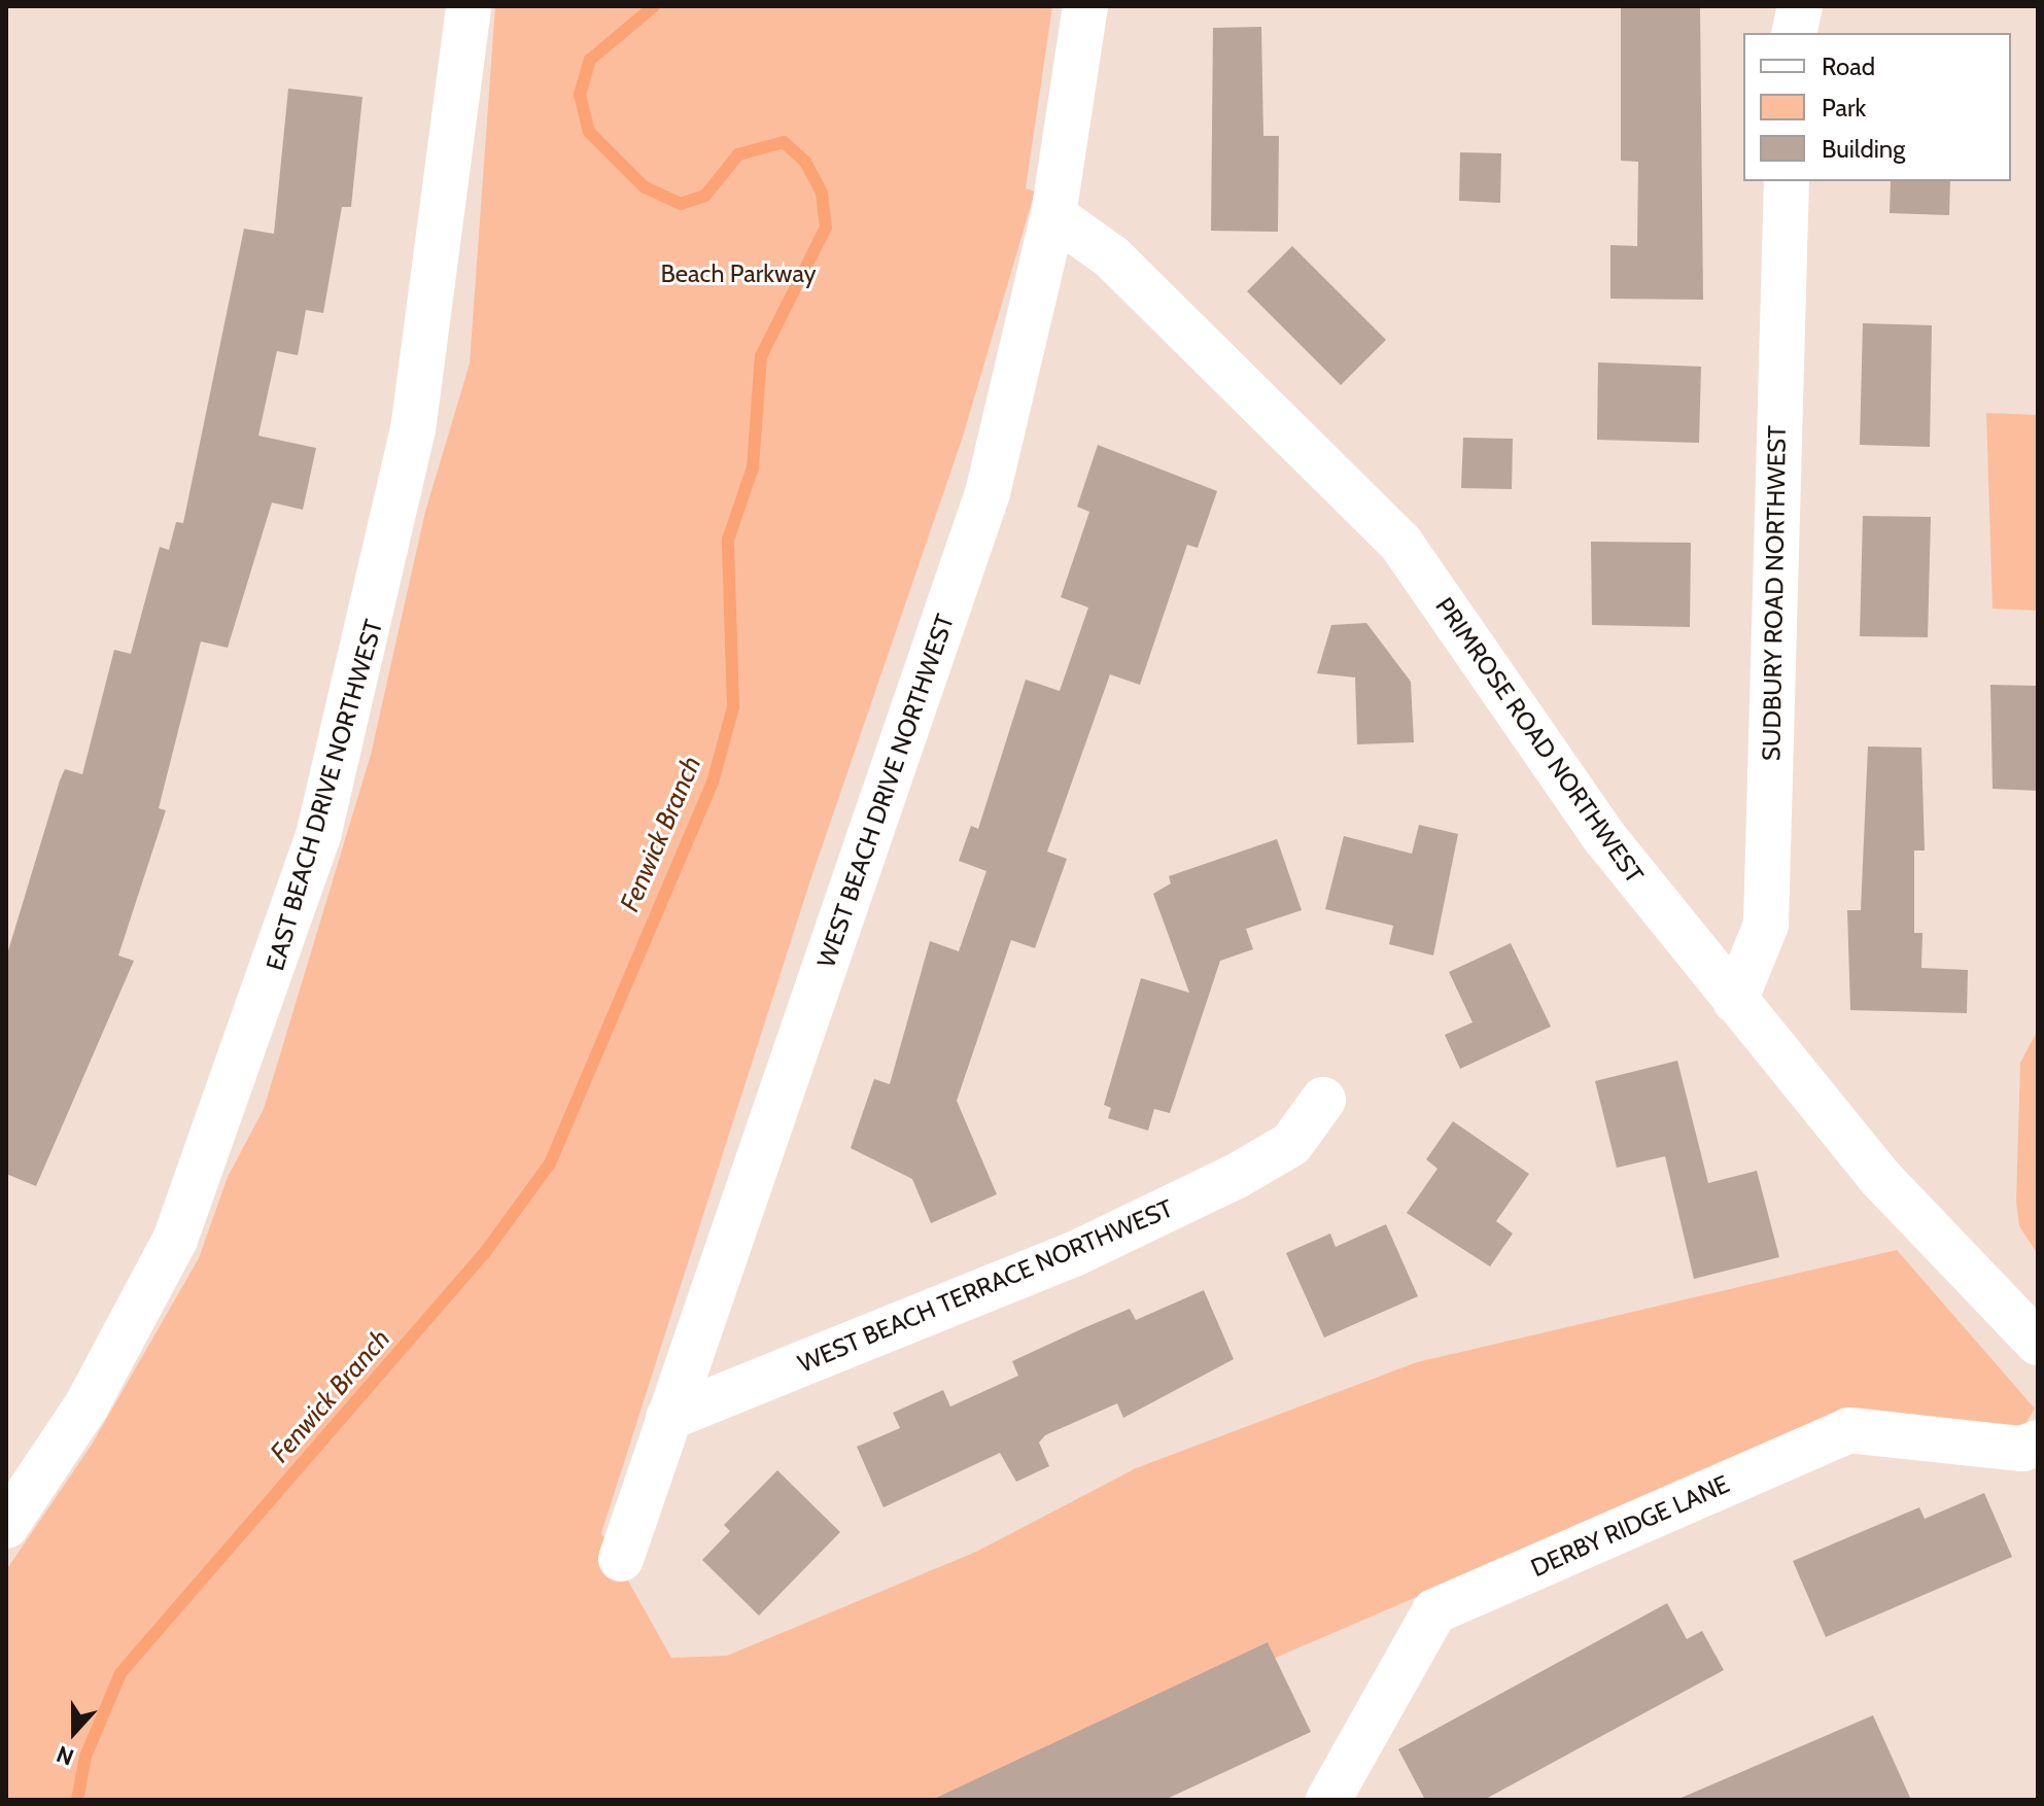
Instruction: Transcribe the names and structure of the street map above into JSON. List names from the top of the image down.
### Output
{
  "streets": {
    "street": [
      "SUDBURY ROAD NORTHWEST",
      "PRIMROSE ROAD NORTHWEST",
      "WEST BEACH DRIVE NORTHWEST",
      "EAST BEACH DRIVE NORTHWEST",
      "WEST BEACH TERRACE NORTHWEST",
      "DERBY RIDGE LANE"
    ]
  },
  "crossings": [
    ["SUDBURY ROAD NORTHWEST", "PRIMROSE ROAD NORTHWEST"],
    ["PRIMROSE ROAD NORTHWEST", "WEST BEACH DRIVE NORTHWEST"],
    ["WEST BEACH DRIVE NORTHWEST", "WEST BEACH TERRACE NORTHWEST"]
  ],
  "water": ["Fenwick Branch"],
  "parks": ["Beach Parkway"],
  "legend": ["Road", "Park", "Building"],
  "north": "bottom"
}
